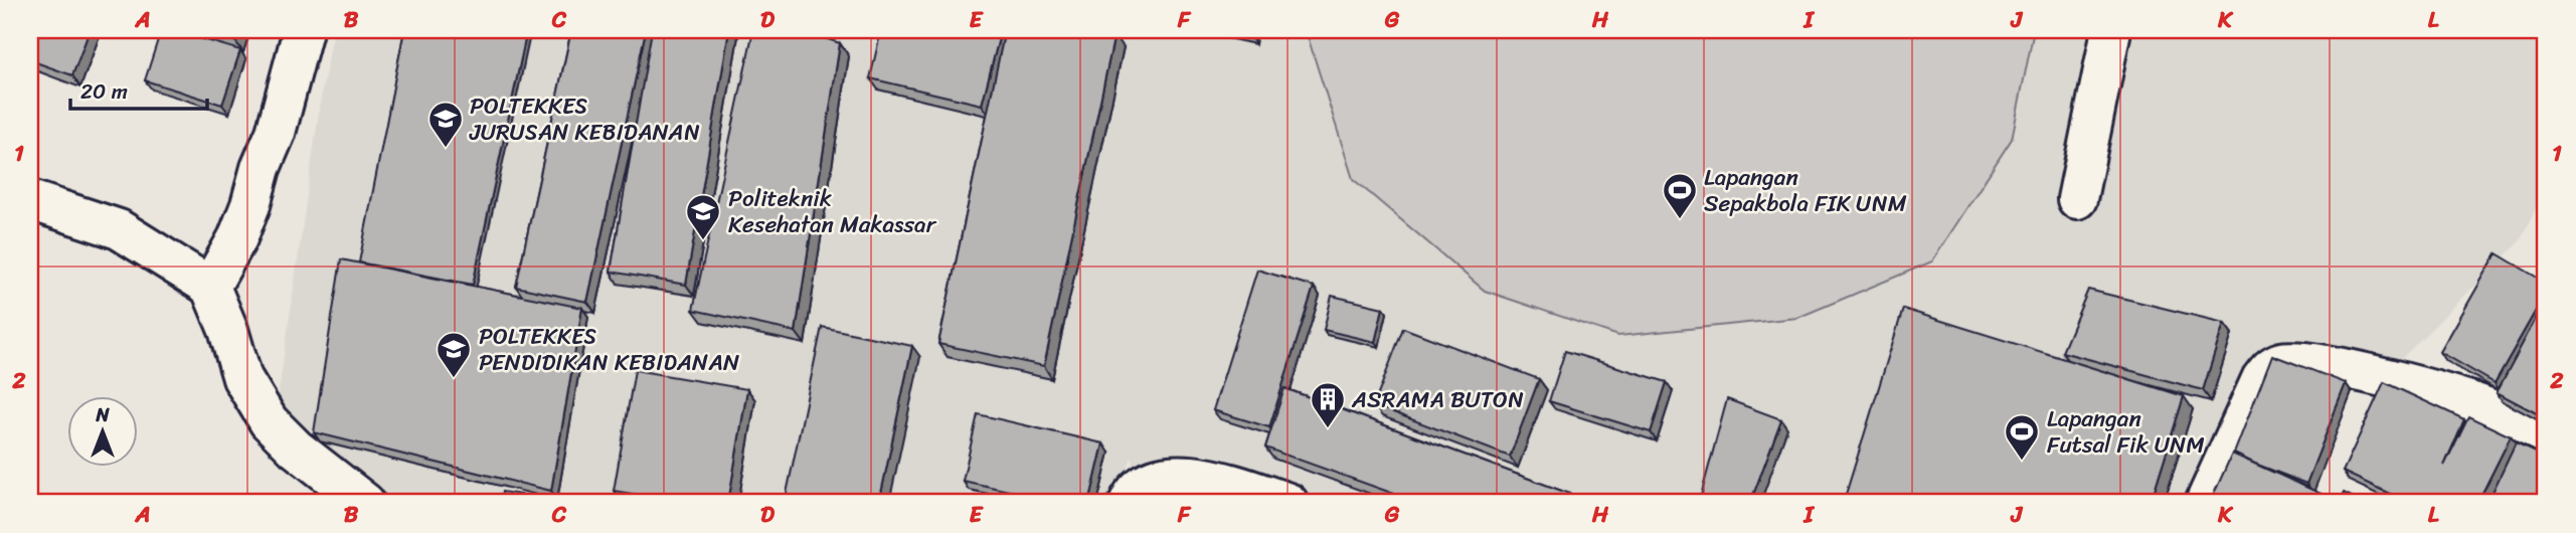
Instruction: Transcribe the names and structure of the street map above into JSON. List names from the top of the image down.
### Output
{
  "places": {
    "school or university": ["POLTEKKES JURUSAN KEBIDANAN", "Politeknik Kesehatan Makassar", "POLTEKKES PENDIDIKAN KEBIDANAN"],
    "sports": ["Lapangan Sepakbola FIK UNM", "Lapangan Futsal Fik UNM"],
    "building": ["ASRAMA BUTON"]
  },
  "scale_bar": "20 m",
  "north": "top",
  "grid": {
    "columns": [
      "A",
      "B",
      "C",
      "D",
      "E",
      "F",
      "G",
      "H",
      "I",
      "J",
      "K",
      "L"
    ],
    "rows": ["1", "2"]
  }
}
